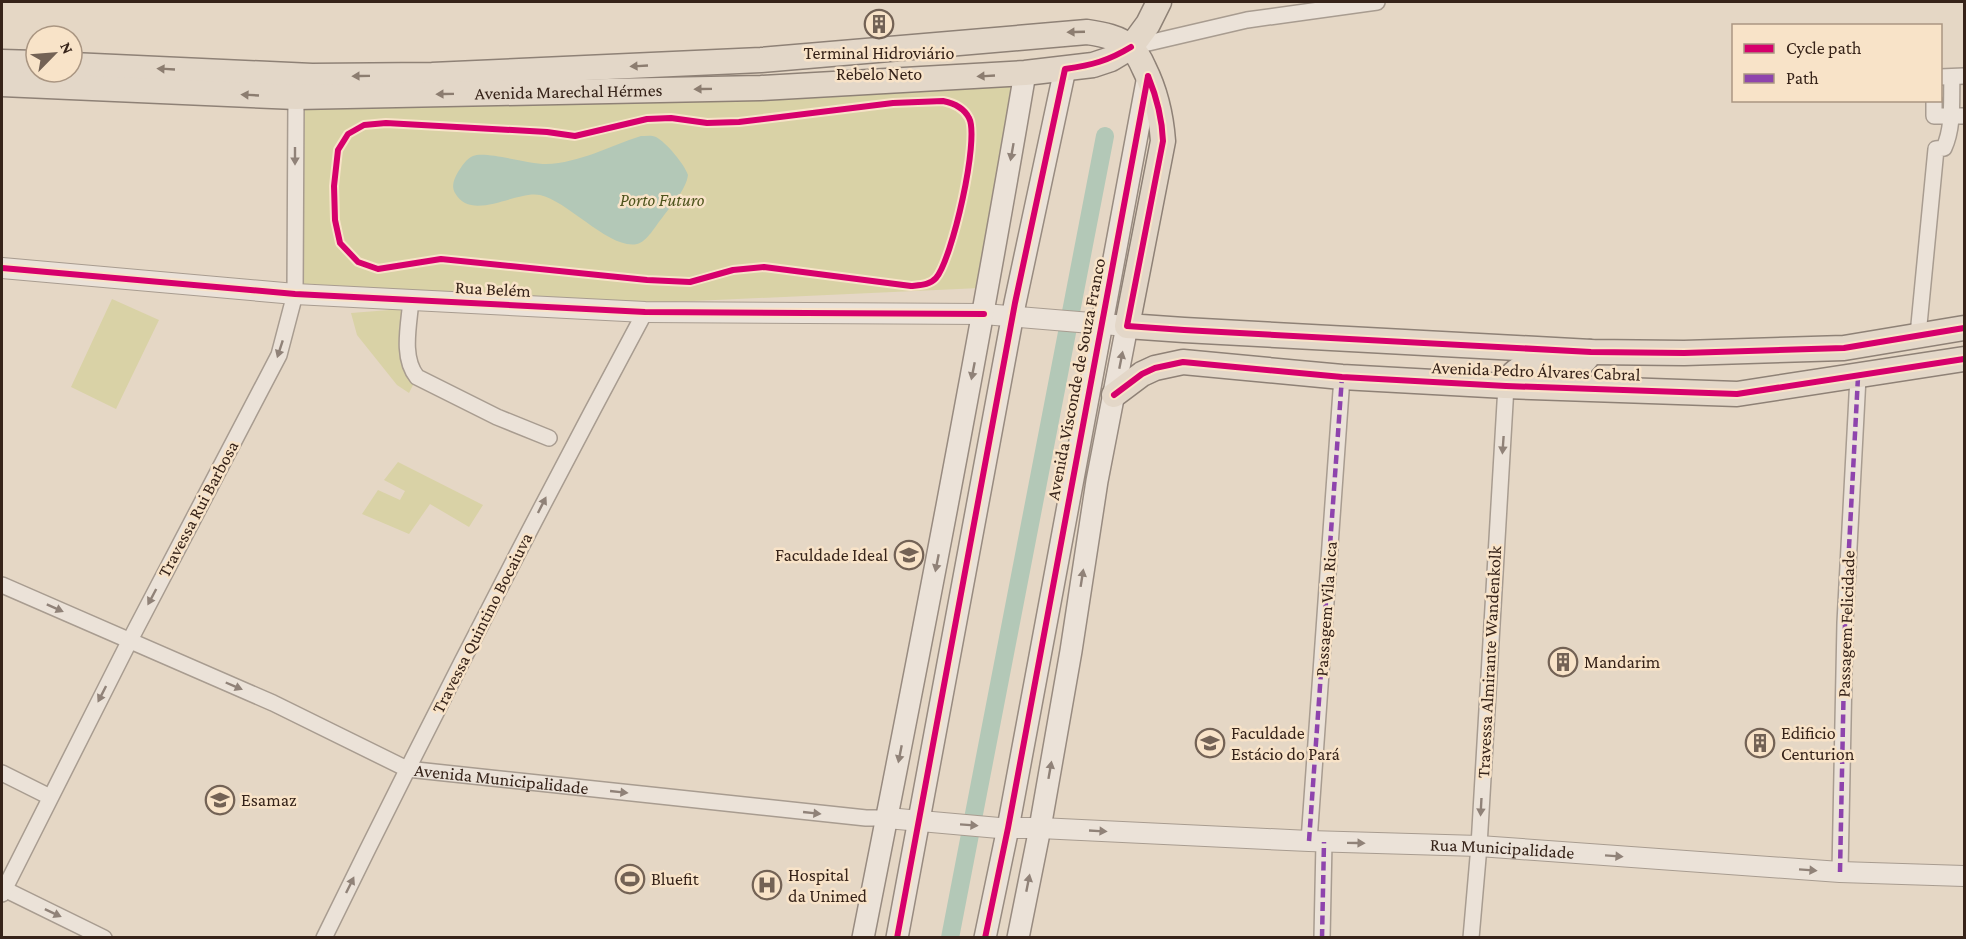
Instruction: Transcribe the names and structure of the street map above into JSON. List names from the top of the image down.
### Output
{
  "streets": {
    "main road": ["Avenida Marechal Hérmes", "Avenida Pedro Álvares Cabral", "Avenida Visconde de Souza Franco"],
    "street": [
      "Rua Belém",
      "Travessa Rui Barbosa",
      "Passagem Vila Rica",
      "Travessa Quintino Bocaiuva",
      "Passagem Felicidade",
      "Travessa Almirante Wandenkolk",
      "Avenida Municipalidade",
      "Rua Municipalidade"
    ]
  },
  "crossings": [
    ["Avenida Marechal Hérmes", "Travessa Rui Barbosa"],
    ["Rua Belém", "Avenida Pedro Álvares Cabral"],
    ["Rua Belém", "Avenida Visconde de Souza Franco"],
    ["Rua Belém", "Travessa Rui Barbosa"],
    ["Rua Belém", "Travessa Quintino Bocaiuva"],
    ["Avenida Pedro Álvares Cabral", "Passagem Vila Rica"],
    ["Avenida Pedro Álvares Cabral", "Passagem Felicidade"],
    ["Avenida Pedro Álvares Cabral", "Travessa Almirante Wandenkolk"],
    ["Avenida Visconde de Souza Franco", "Avenida Municipalidade"],
    ["Travessa Rui Barbosa", "Avenida Municipalidade"],
    ["Passagem Vila Rica", "Rua Municipalidade"],
    ["Travessa Quintino Bocaiuva", "Avenida Municipalidade"],
    ["Passagem Felicidade", "Rua Municipalidade"],
    ["Travessa Almirante Wandenkolk", "Rua Municipalidade"],
    ["Avenida Municipalidade", "Rua Municipalidade"]
  ],
  "one_way": [
    "Avenida Marechal Hérmes",
    "Travessa Rui Barbosa",
    "Travessa Quintino Bocaiuva",
    "Travessa Almirante Wandenkolk",
    "Avenida Municipalidade",
    "Rua Municipalidade"
  ],
  "parks": ["Porto Futuro"],
  "places": {
    "building": ["Terminal Hidroviário Rebelo Neto", "Mandarim", "Edificio Centurion"],
    "school or university": ["Faculdade Ideal", "Faculdade Estácio do Pará", "Esamaz"],
    "sports": ["Bluefit"],
    "hospital": ["Hospital da Unimed"]
  },
  "legend": ["Cycle path", "Path"],
  "north": "top right"
}
